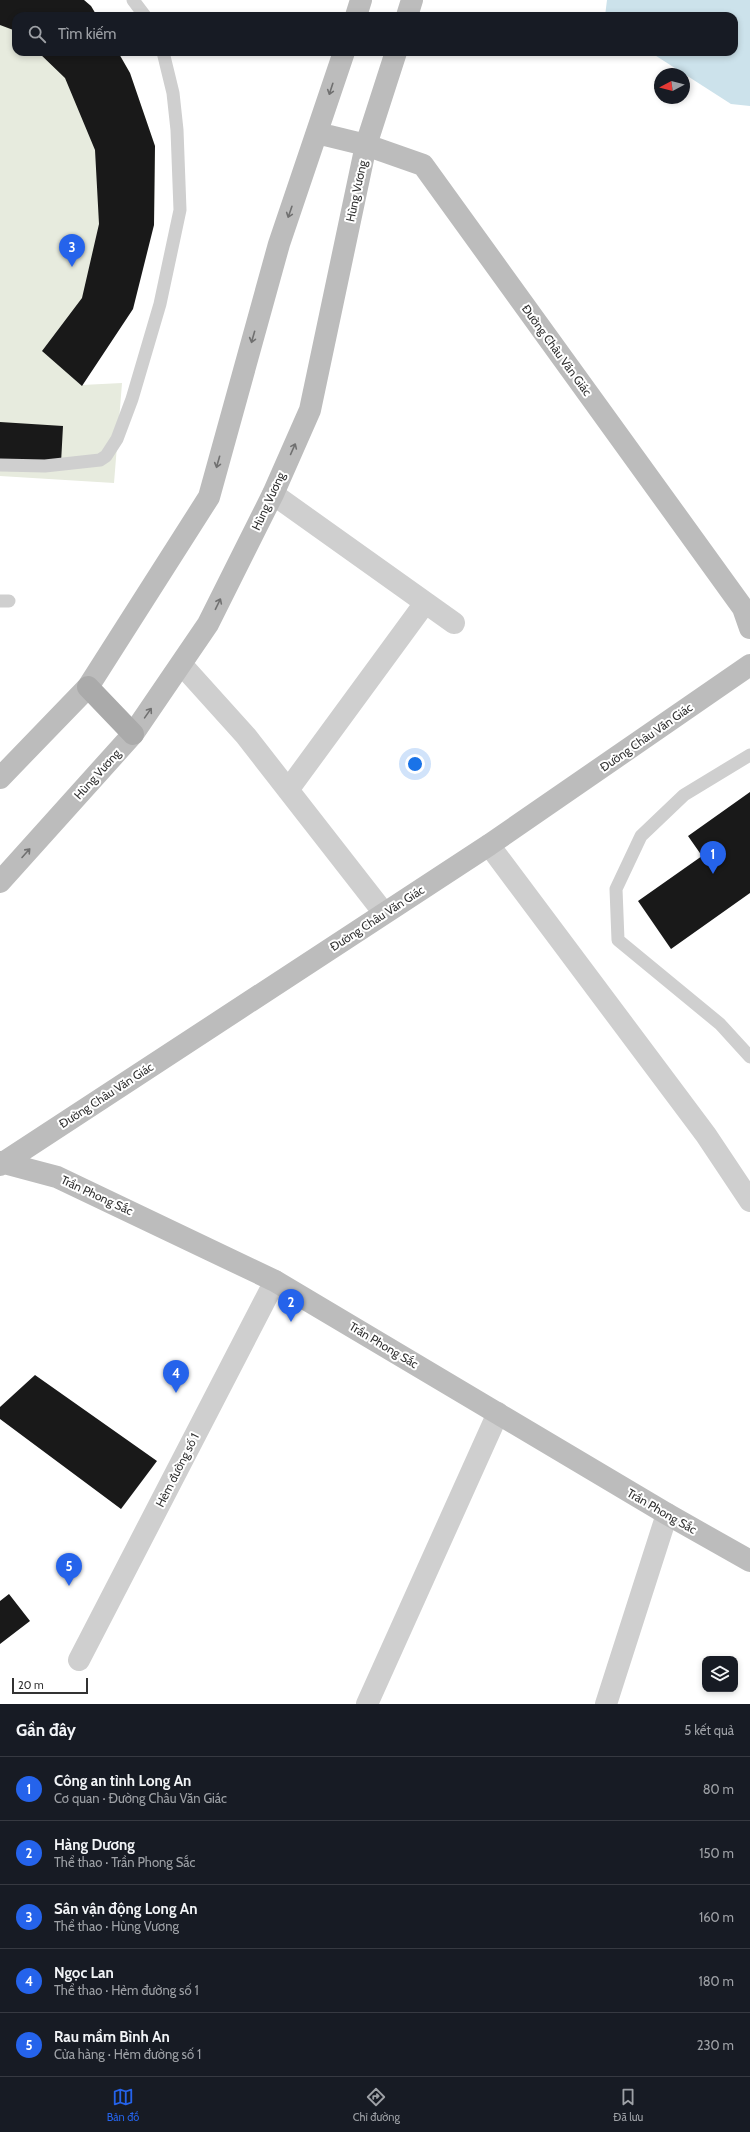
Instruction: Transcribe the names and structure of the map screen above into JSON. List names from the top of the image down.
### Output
{
  "streets": {
    "street": [
      "Hùng Vương",
      "Đường Châu Văn Giác",
      "Trần Phong Sắc",
      "Hẻm đường số 1"
    ]
  },
  "crossings": [
    ["Hùng Vương", "Đường Châu Văn Giác"],
    ["Đường Châu Văn Giác", "Trần Phong Sắc"],
    ["Trần Phong Sắc", "Hẻm đường số 1"]
  ],
  "scale_bar": "20 m",
  "north": "left",
  "page": {
    "search": "Tìm kiếm",
    "pins": [
      "3",
      "1",
      "2",
      "4",
      "5"
    ],
    "scale": "20 m",
    "heading": ["Gần đây", "5 kết quả"],
    "list": [
      {
        "mark": "1",
        "name": "Công an tỉnh Long An",
        "note": "Cơ quan · Đường Châu Văn Giác",
        "value": "80 m"
      },
      {
        "mark": "2",
        "name": "Hàng Dương",
        "note": "Thể thao · Trần Phong Sắc",
        "value": "150 m"
      },
      {
        "mark": "3",
        "name": "Sân vận động Long An",
        "note": "Thể thao · Hùng Vương",
        "value": "160 m"
      },
      {
        "mark": "4",
        "name": "Ngọc Lan",
        "note": "Thể thao · Hẻm đường số 1",
        "value": "180 m"
      },
      {
        "mark": "5",
        "name": "Rau mầm Bình An",
        "note": "Cửa hàng · Hẻm đường số 1",
        "value": "230 m"
      }
    ],
    "nav": ["Bản đồ", "Chỉ đường", "Đã lưu"]
  }
}
